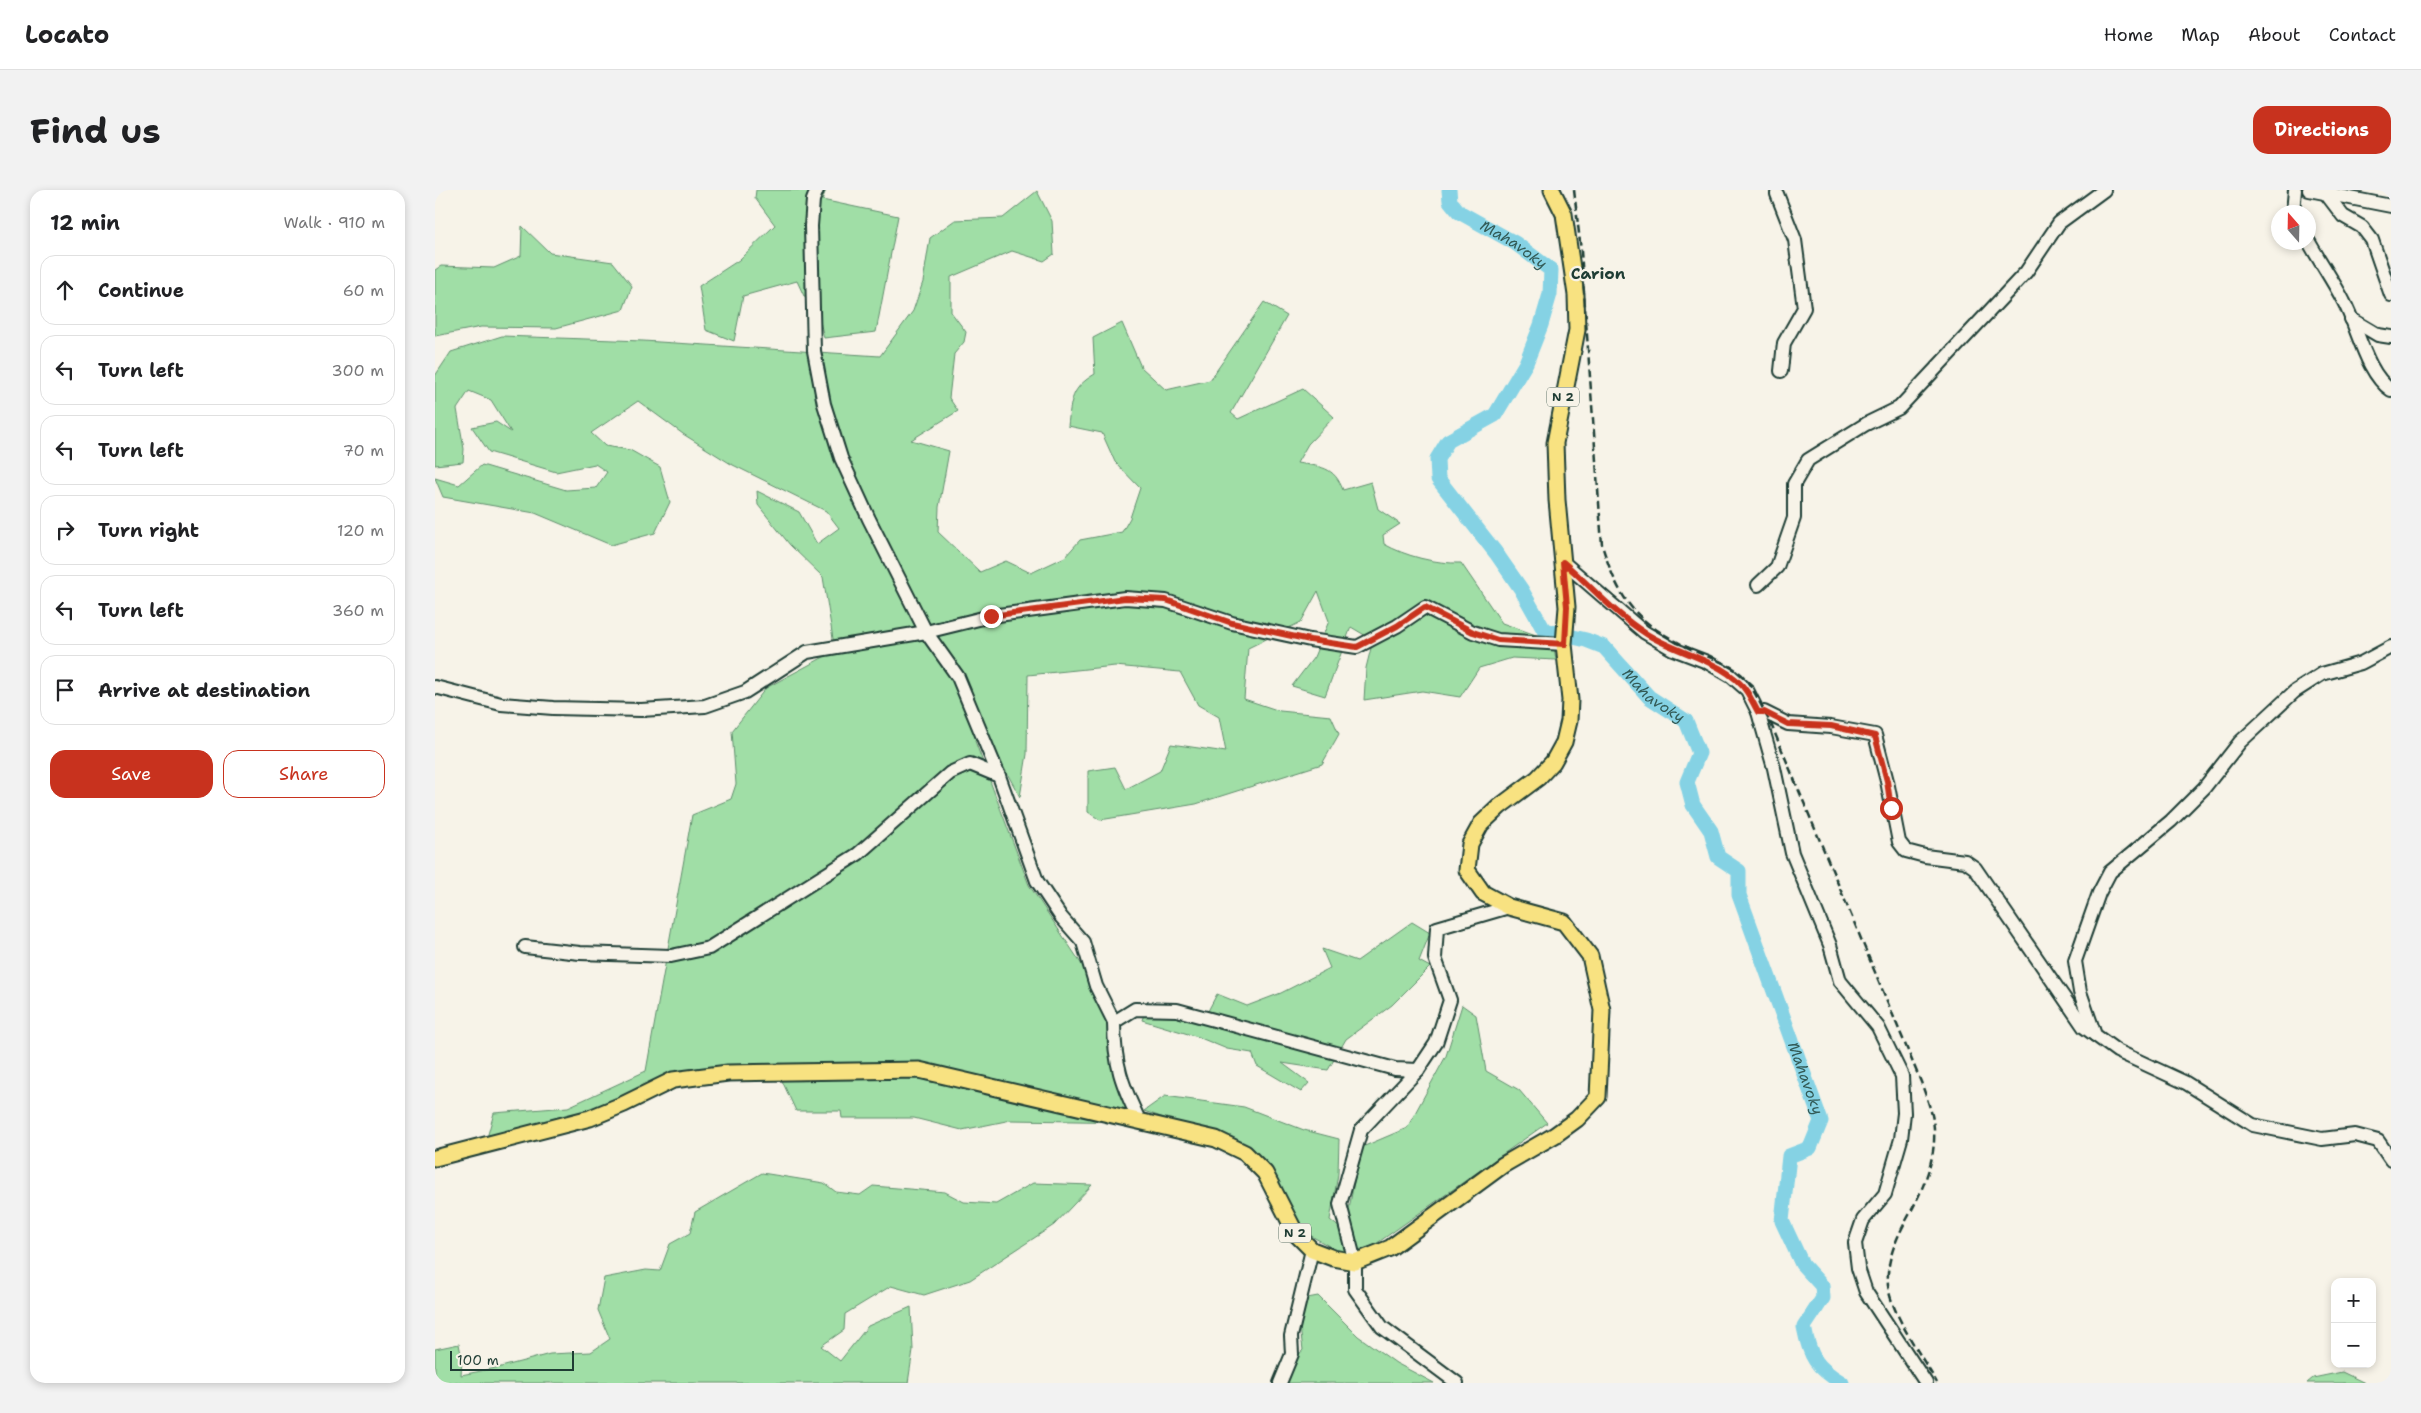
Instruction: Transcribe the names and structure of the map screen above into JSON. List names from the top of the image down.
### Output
{
  "streets": {
    "main road": ["N 2"]
  },
  "districts": ["Carion"],
  "water": ["Mahavoky"],
  "scale_bar": "100 m",
  "north": "top",
  "page": {
    "header": "Locato",
    "nav": [
      "Home",
      "Map",
      "About",
      "Contact"
    ],
    "buttons": [
      "Directions",
      ["Save", "Share"]
    ],
    "title": "Find us",
    "heading": ["12 min", "Walk · 910 m"],
    "list": [
      ["Continue", "60 m"],
      ["Turn left", "300 m"],
      ["Turn left", "70 m"],
      ["Turn right", "120 m"],
      ["Turn left", "360 m"],
      "Arrive at destination"
    ],
    "map_buttons": ["+", "−"],
    "scale": "100 m"
  }
}
